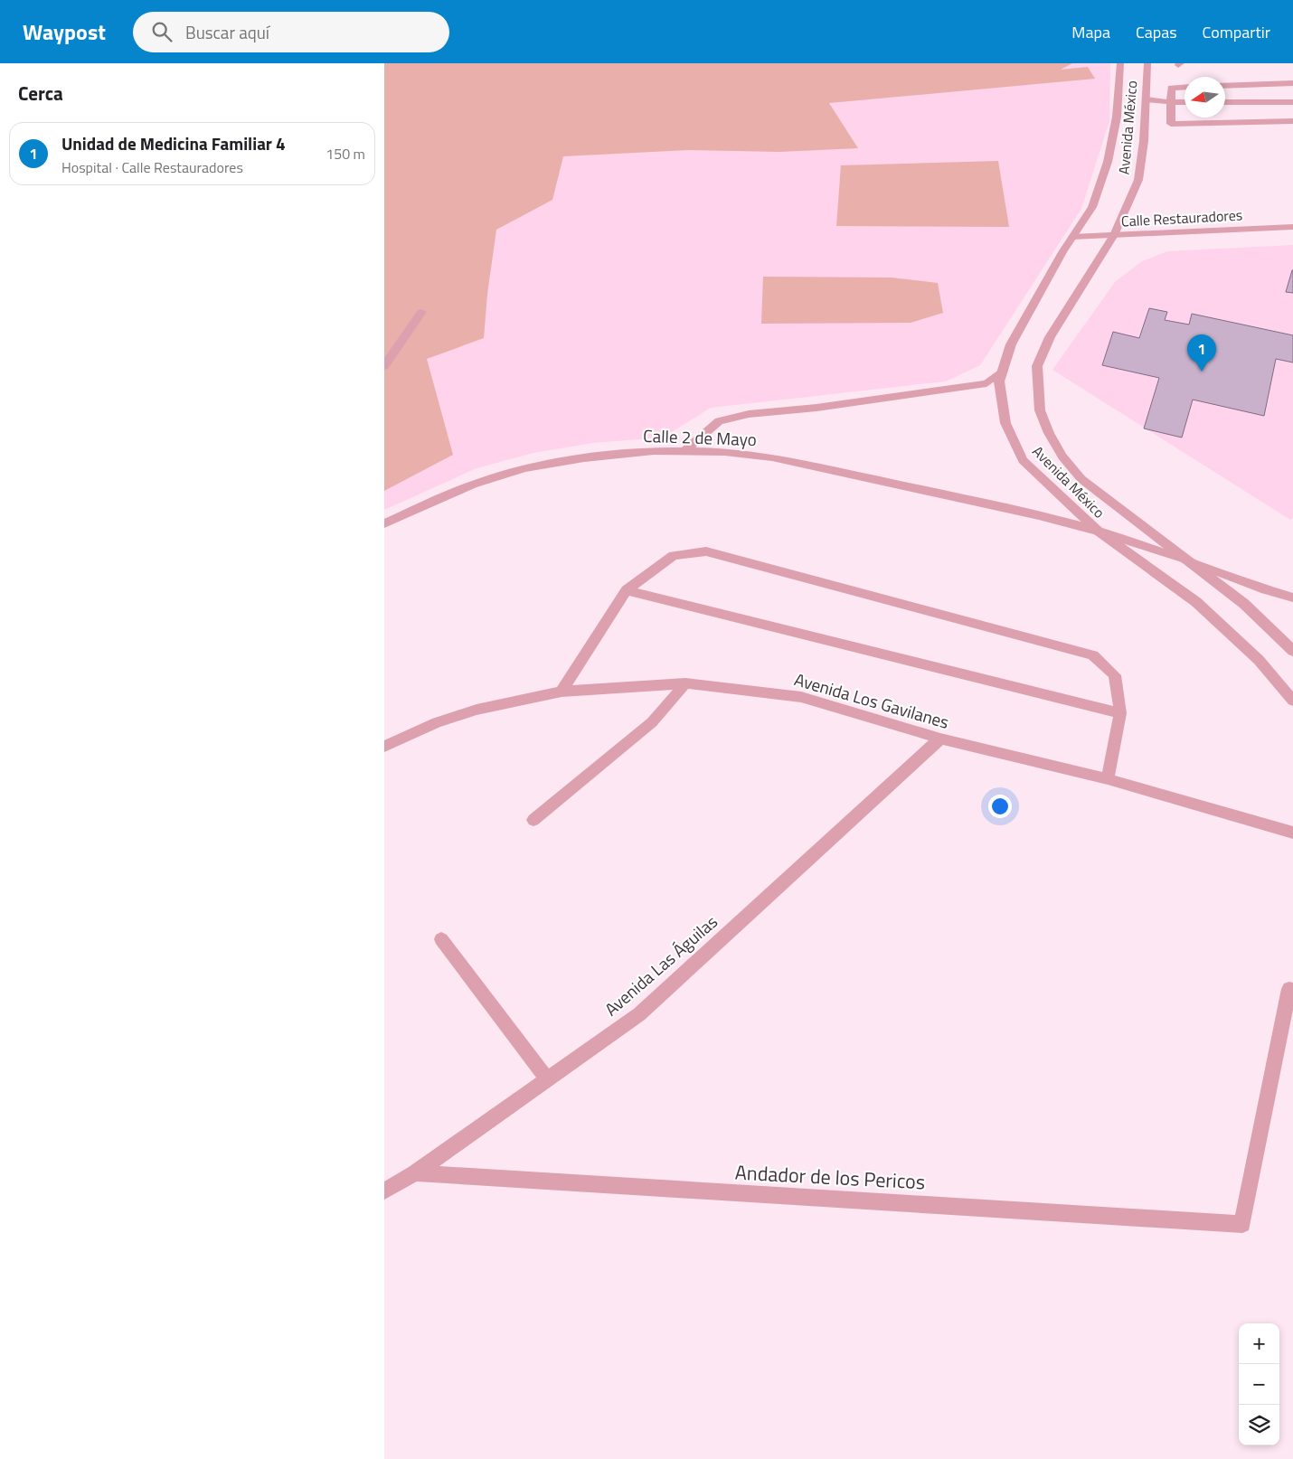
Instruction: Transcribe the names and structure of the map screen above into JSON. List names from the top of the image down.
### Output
{
  "streets": {
    "street": [
      "Avenida México",
      "Calle Restauradores",
      "Calle 2 de Mayo",
      "Avenida Los Gavilanes",
      "Avenida Las Águilas",
      "Andador de los Pericos"
    ]
  },
  "crossings": [
    ["Avenida México", "Calle Restauradores"],
    ["Avenida México", "Calle 2 de Mayo"],
    ["Avenida Los Gavilanes", "Avenida Las Águilas"],
    ["Avenida Las Águilas", "Andador de los Pericos"]
  ],
  "north": "left",
  "page": {
    "header": "Waypost",
    "search": "Buscar aquí",
    "nav": ["Mapa", "Capas", "Compartir"],
    "heading": "Cerca",
    "list": [
      {
        "mark": "1",
        "name": "Unidad de Medicina Familiar 4",
        "note": "Hospital · Calle Restauradores",
        "value": "150 m"
      }
    ],
    "pins": "1",
    "map_buttons": ["+", "−"]
  }
}
